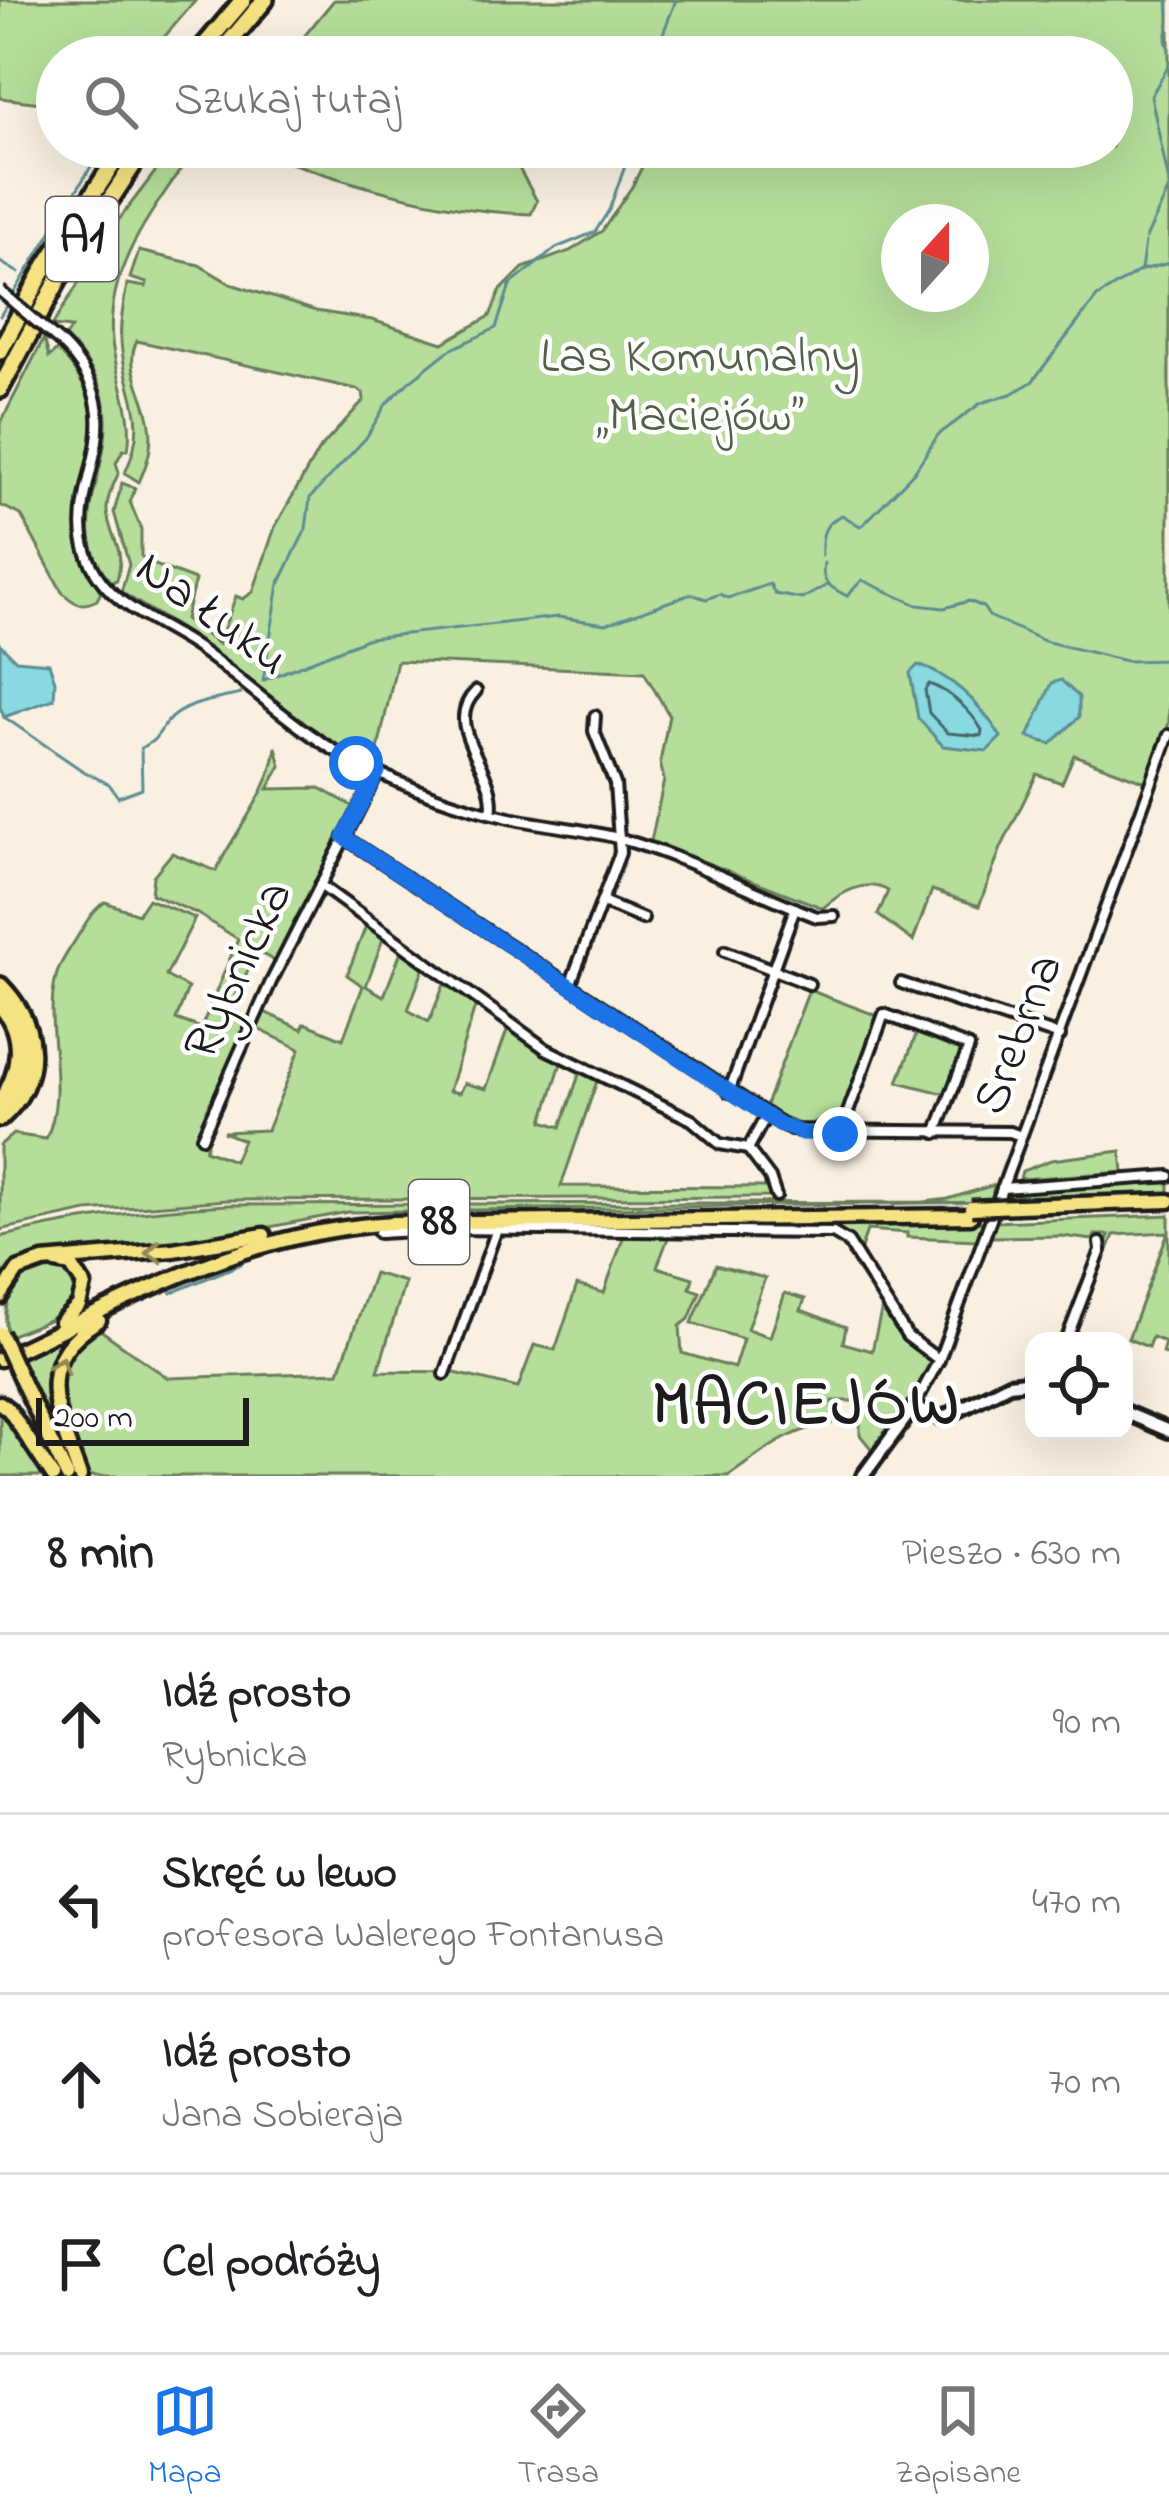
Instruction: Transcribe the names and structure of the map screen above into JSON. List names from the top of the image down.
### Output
{
  "streets": {
    "highway": ["A1"],
    "main road": ["88"],
    "street": ["Na Łuku", "Rybnicka", "Srebrna"]
  },
  "crossings": [
    ["Na Łuku", "Rybnicka"]
  ],
  "districts": ["MACIEJÓW"],
  "parks": ["Las Komunalny „Maciejów”"],
  "scale_bar": "200 m",
  "north": "top",
  "page": {
    "search": "Szukaj tutaj",
    "scale": "200 m",
    "heading": ["8 min", "Pieszo · 630 m"],
    "list": [
      ["Idź prosto", "Rybnicka", "90 m"],
      ["Skręć w lewo", "profesora Walerego Fontanusa", "470 m"],
      ["Idź prosto", "Jana Sobieraja", "70 m"],
      "Cel podróży"
    ],
    "nav": ["Mapa", "Trasa", "Zapisane"]
  }
}
